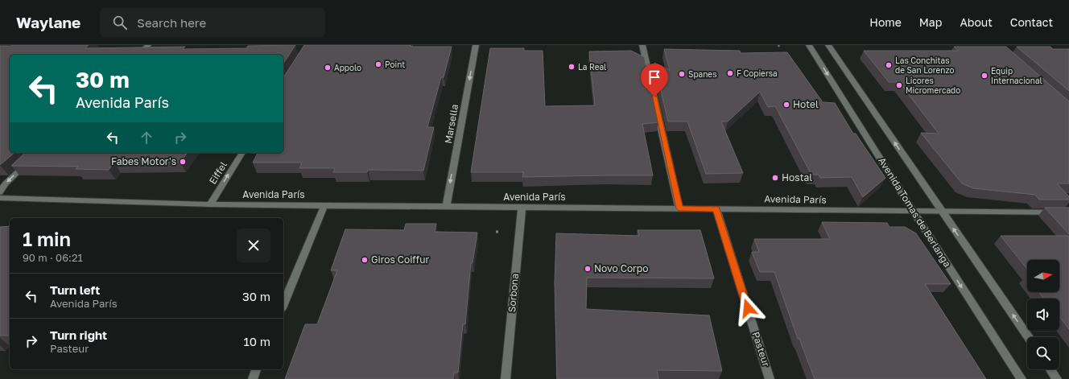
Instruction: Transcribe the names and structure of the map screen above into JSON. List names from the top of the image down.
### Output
{
  "streets": {
    "street": [
      "Marsella",
      "Eiffel",
      "Avenida París",
      "Avenida Tomas de Berlanga",
      "Sorbona",
      "Pasteur"
    ]
  },
  "crossings": [
    ["Marsella", "Avenida París"],
    ["Eiffel", "Avenida París"],
    ["Avenida París", "Avenida Tomas de Berlanga"],
    ["Avenida París", "Sorbona"],
    ["Avenida París", "Pasteur"]
  ],
  "one_way": ["Marsella", "Eiffel"],
  "places": [
    "Point",
    "Las Conchitas de San Lorenzo",
    "La Real",
    "Appolo",
    "F Copiersa",
    "Spanes",
    "Equip Internacional",
    "Licores Micromercado",
    "Hotel",
    "Fabes Motor's",
    "Hostal",
    "Giros Coiffur",
    "Novo Corpo"
  ],
  "north": "right",
  "page": {
    "header": "Waylane",
    "search": "Search here",
    "nav": [
      "Home",
      "Map",
      "About",
      "Contact"
    ],
    "turn": ["30 m", "Avenida París"],
    "heading": ["1 min", "90 m · 06:21"],
    "list": [
      {
        "name": "Turn left",
        "note": "Avenida París",
        "value": "30 m"
      },
      {
        "name": "Turn right",
        "note": "Pasteur",
        "value": "10 m"
      }
    ]
  }
}
